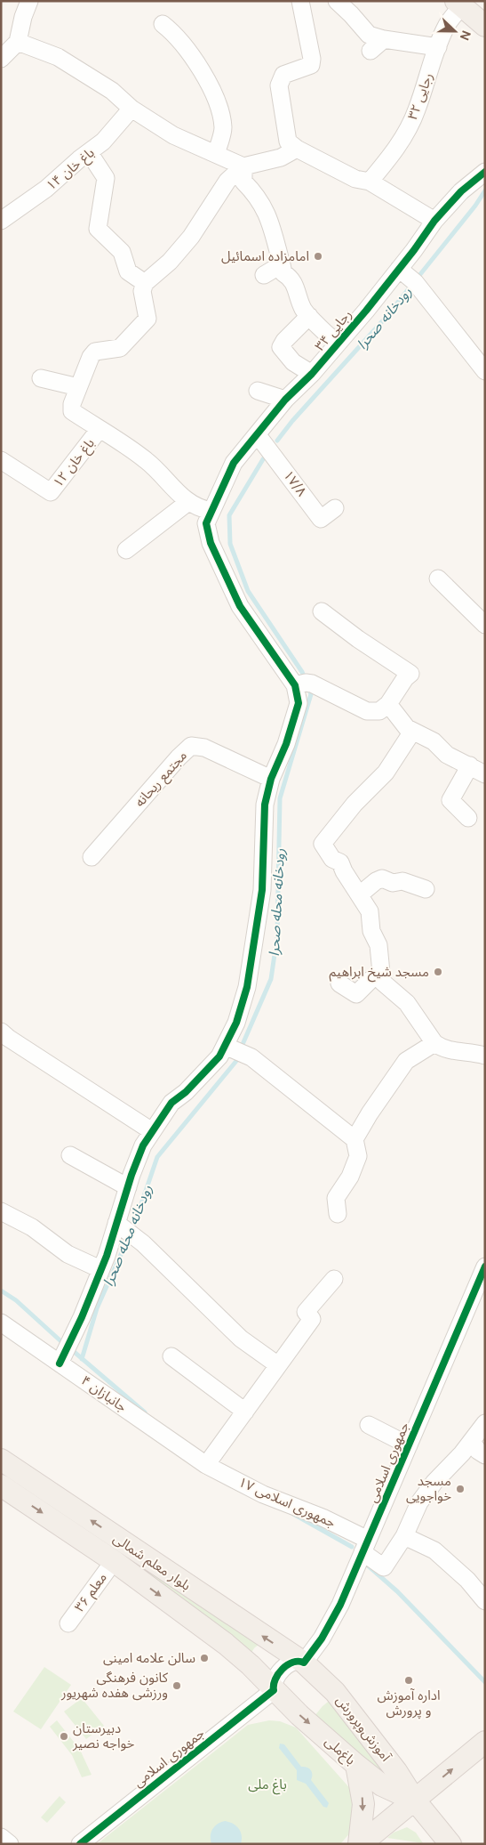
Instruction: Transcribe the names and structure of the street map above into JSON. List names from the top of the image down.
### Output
{
  "streets": {
    "main road": ["بلوار معلم شمالی", "آموزش‌و‌پرورش", "باغ‌ملی"],
    "street": [
      "رجایی ۳۲",
      "باغ خان ۱۴",
      "رجایی ۳۴",
      "باغ خان ۱۲",
      "۱۷/۸",
      "مجتمع ریحانه",
      "جانبازان ۴",
      "جمهوری اسلامی",
      "جمهوری اسلامی ۱۷",
      "معلم ۳۶"
    ]
  },
  "crossings": [
    ["رجایی ۳۴", "۱۷/۸"],
    ["جانبازان ۴", "جمهوری اسلامی ۱۷"],
    ["جمهوری اسلامی", "جمهوری اسلامی ۱۷"],
    ["جمهوری اسلامی", "بلوار معلم شمالی"],
    ["جمهوری اسلامی", "آموزش‌و‌پرورش"],
    ["جمهوری اسلامی", "باغ‌ملی"],
    ["بلوار معلم شمالی", "معلم ۳۶"],
    ["بلوار معلم شمالی", "آموزش‌و‌پرورش"],
    ["بلوار معلم شمالی", "باغ‌ملی"],
    ["آموزش‌و‌پرورش", "باغ‌ملی"]
  ],
  "one_way": ["باغ‌ملی"],
  "water": ["رودخانه صحرا", "رودخانه محله صحرا"],
  "parks": ["باغ ملی"],
  "places": [
    "امامزاده اسمائیل",
    "مسجد شیخ ابراهیم",
    "مسجد خواجویی",
    "سالن علامه امینی",
    "اداره آموزش و پرورش",
    "کانون فرهنگی ورزشی هفده شهریور",
    "دبیرستان خواجه نصیر"
  ],
  "north": "right"
}
